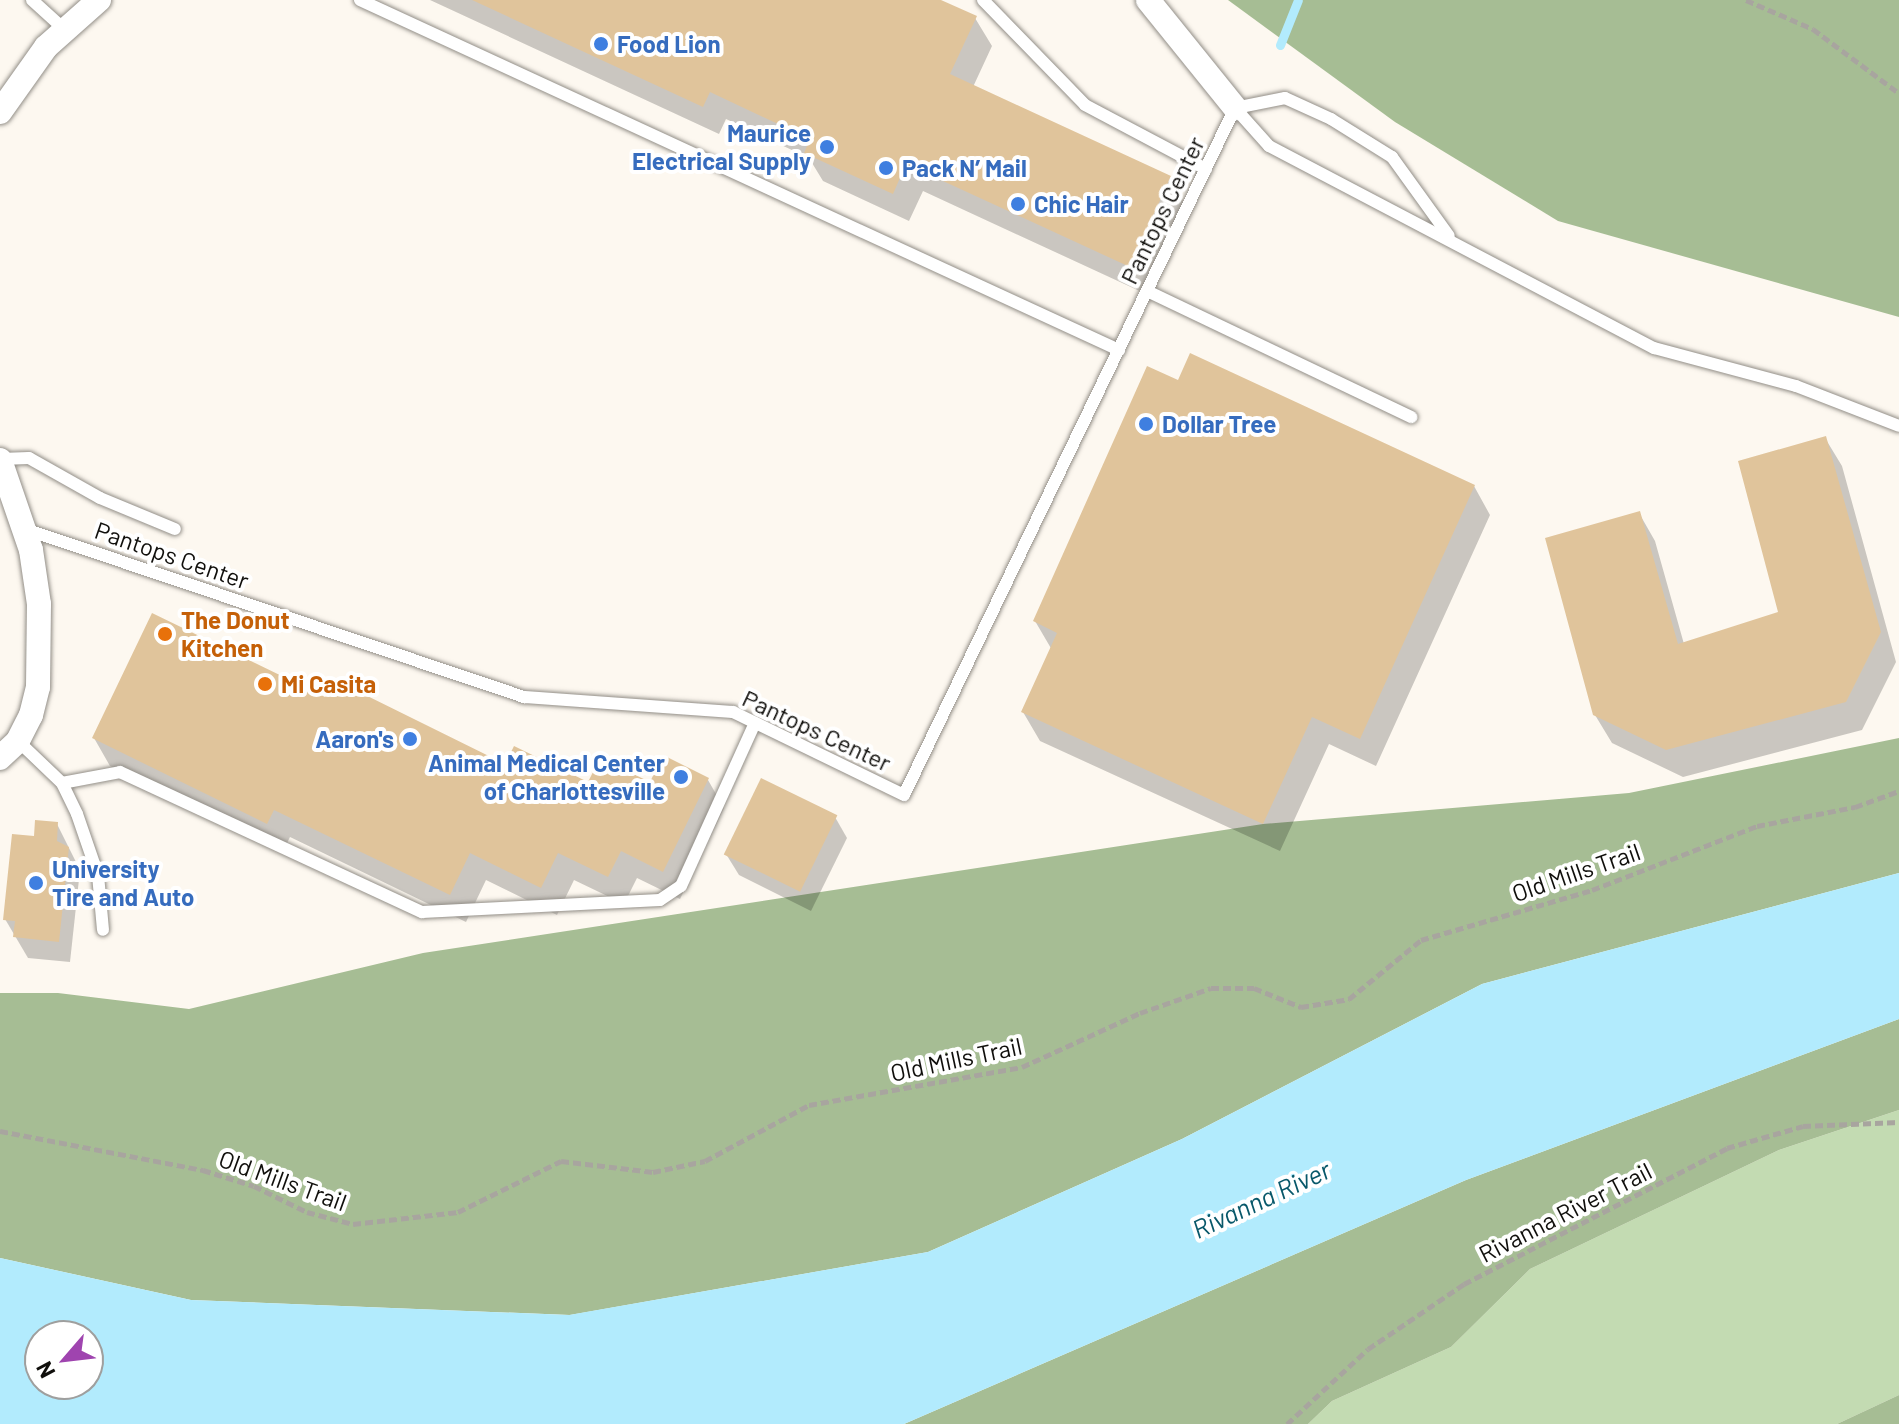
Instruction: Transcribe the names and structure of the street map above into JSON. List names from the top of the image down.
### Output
{
  "streets": {
    "lane": ["Pantops Center"],
    "path": ["Old Mills Trail", "Rivanna River Trail"]
  },
  "water": ["Rivanna River"],
  "places": [
    "Food Lion",
    "Maurice Electrical Supply",
    "Pack N’ Mail",
    "Chic Hair",
    "Dollar Tree",
    "The Donut Kitchen",
    "Mi Casita",
    "Aaron's",
    "Animal Medical Center of Charlottesville",
    "University Tire and Auto"
  ],
  "north": "bottom left"
}
